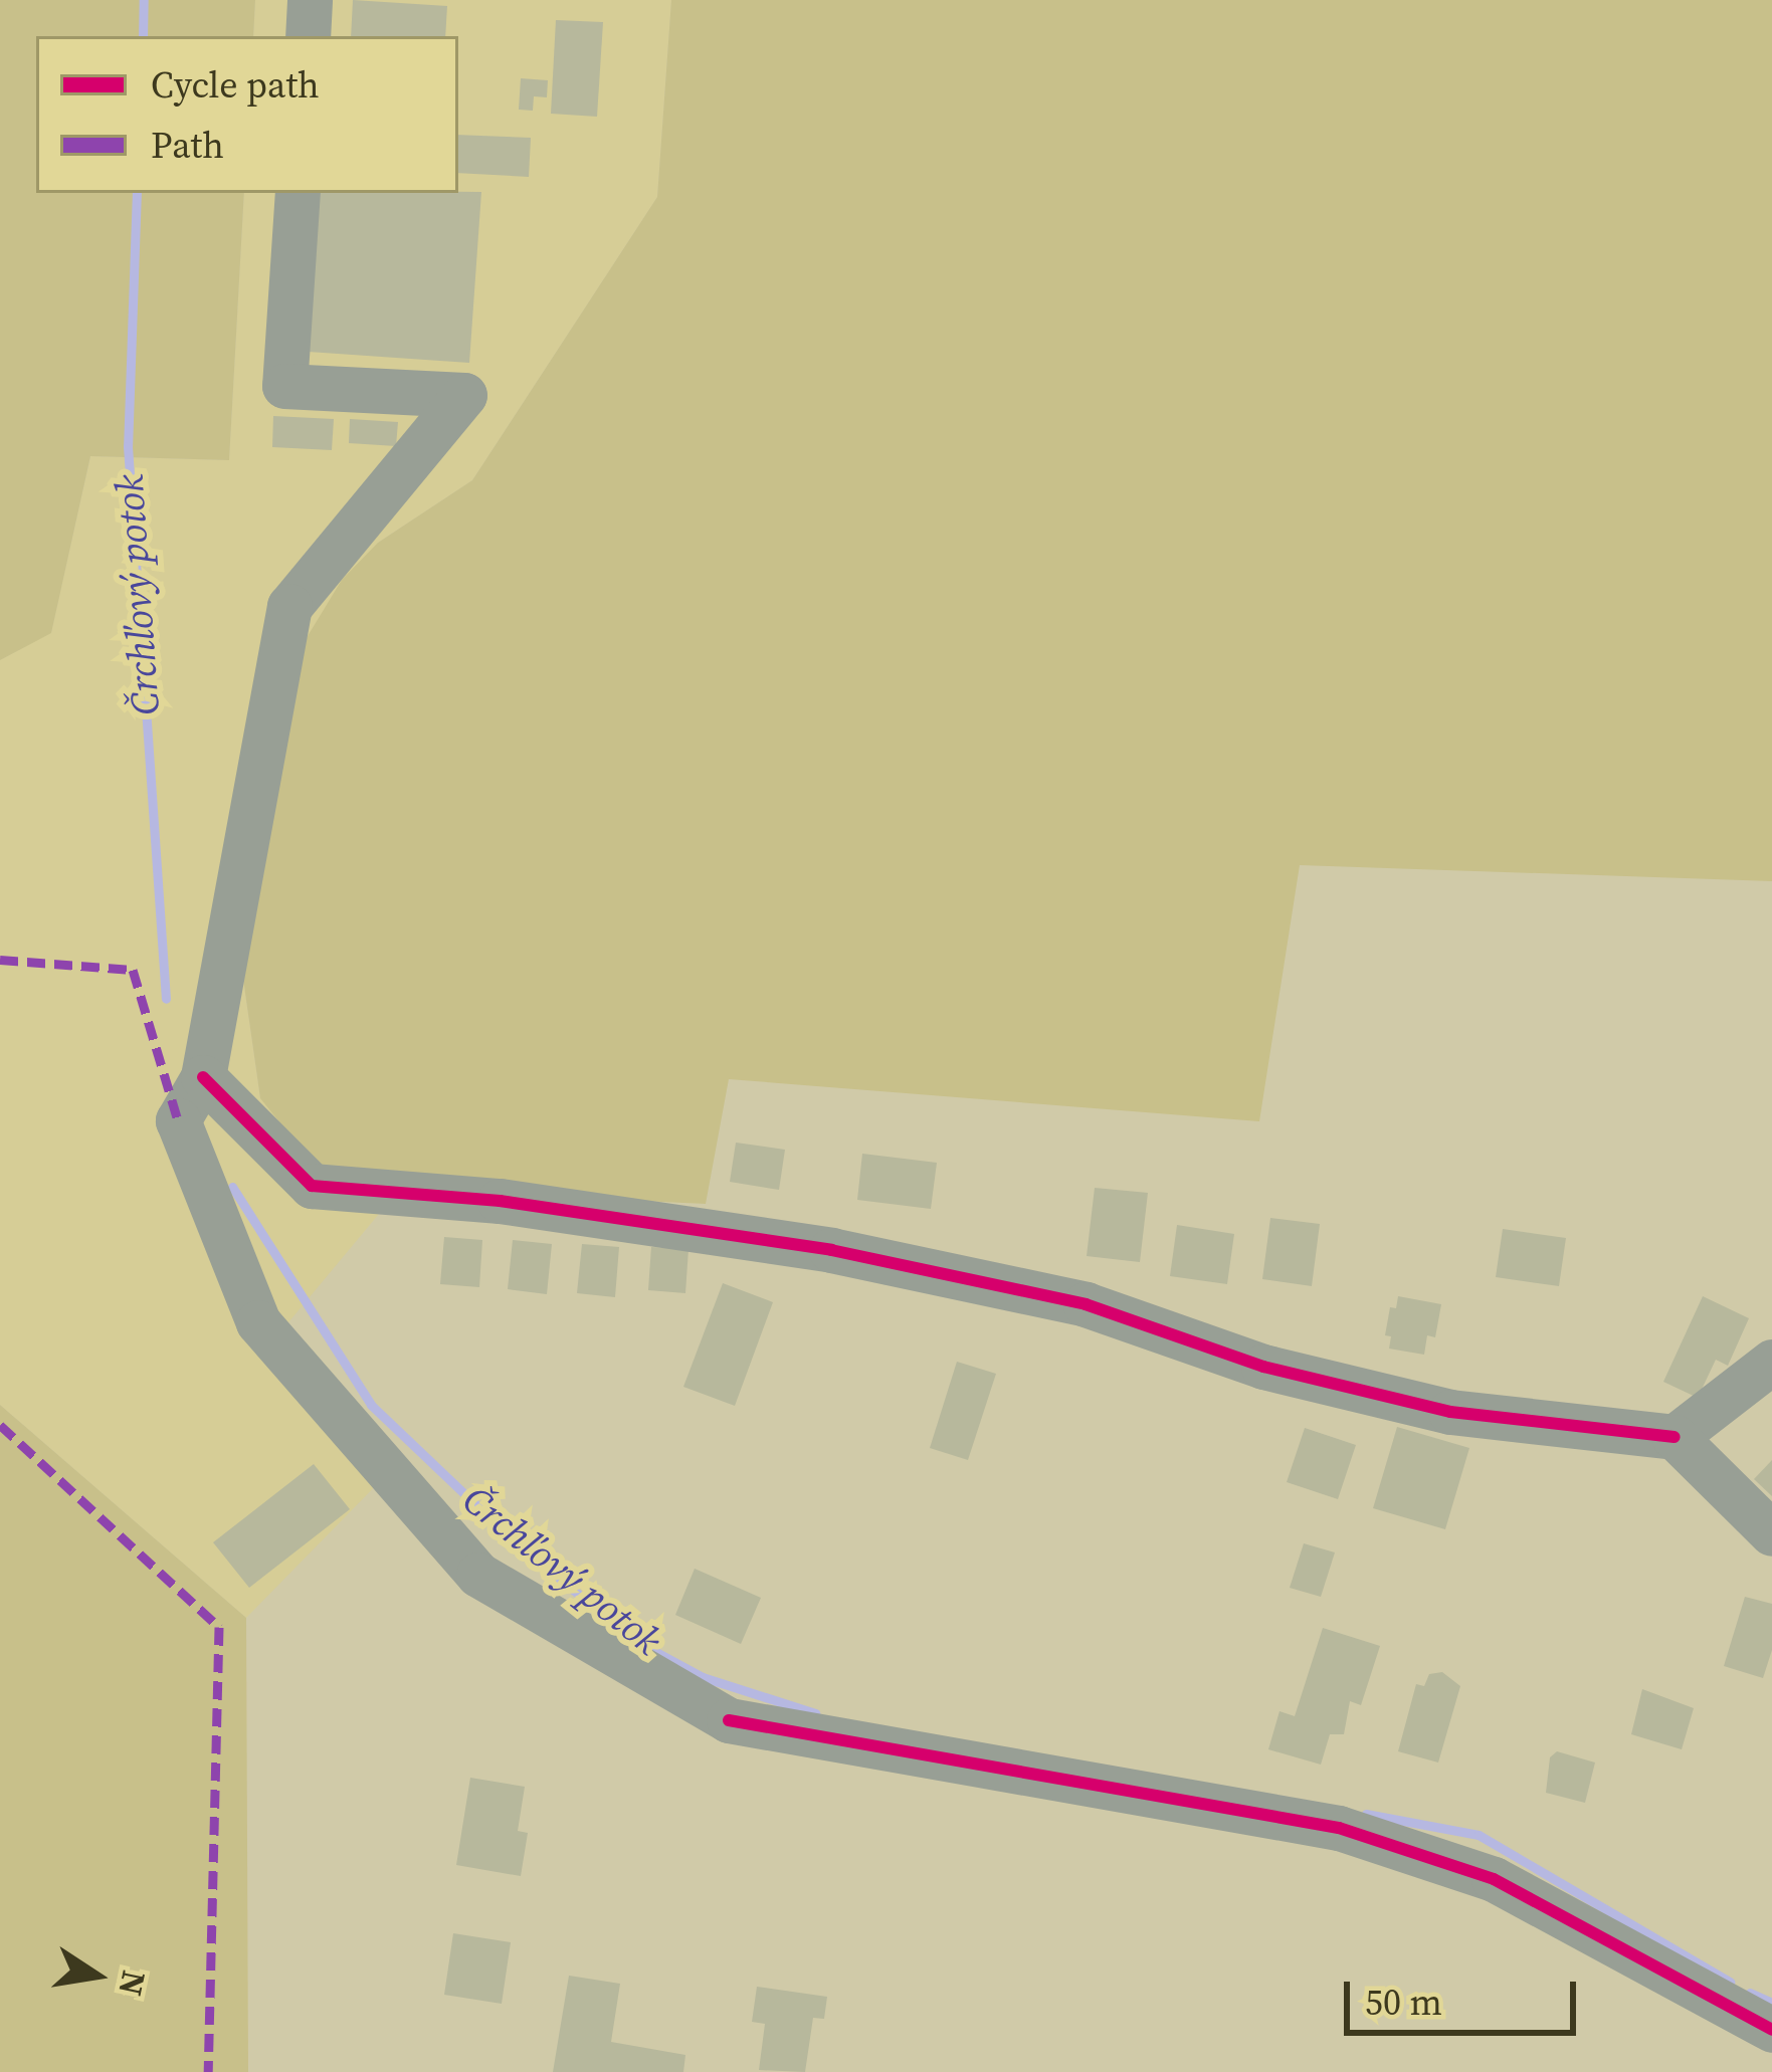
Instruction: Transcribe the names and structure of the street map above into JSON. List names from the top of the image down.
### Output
{
  "water": ["Črchľový potok"],
  "legend": ["Cycle path", "Path"],
  "scale_bar": "50 m",
  "north": "right"
}
